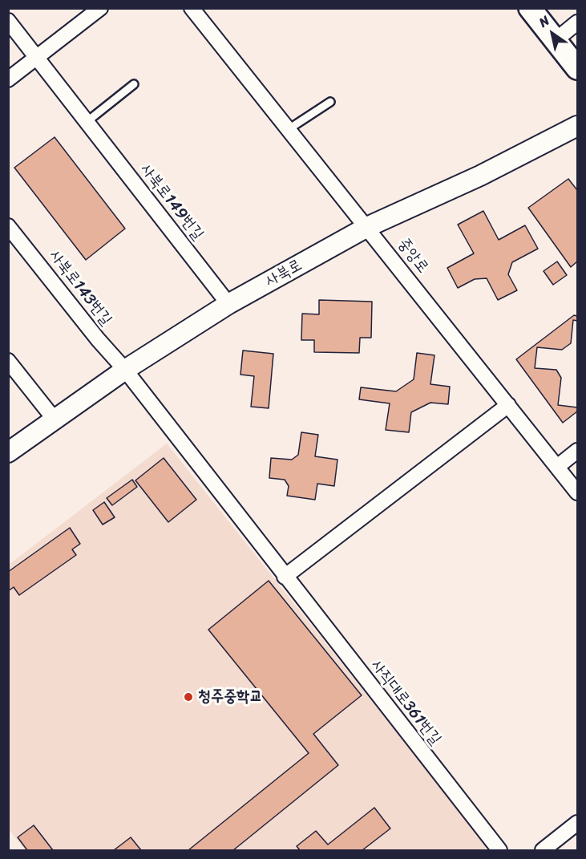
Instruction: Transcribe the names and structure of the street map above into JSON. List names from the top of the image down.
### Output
{
  "streets": {
    "street": [
      "사북로149번길",
      "중앙로",
      "사북로",
      "사북로143번길",
      "사직대로361번길"
    ]
  },
  "crossings": [
    ["사북로149번길", "사북로"],
    ["중앙로", "사북로"],
    ["사북로", "사북로143번길"],
    ["사북로", "사직대로361번길"],
    ["사북로143번길", "사직대로361번길"]
  ],
  "places": ["청주중학교"],
  "north": "top left"
}
